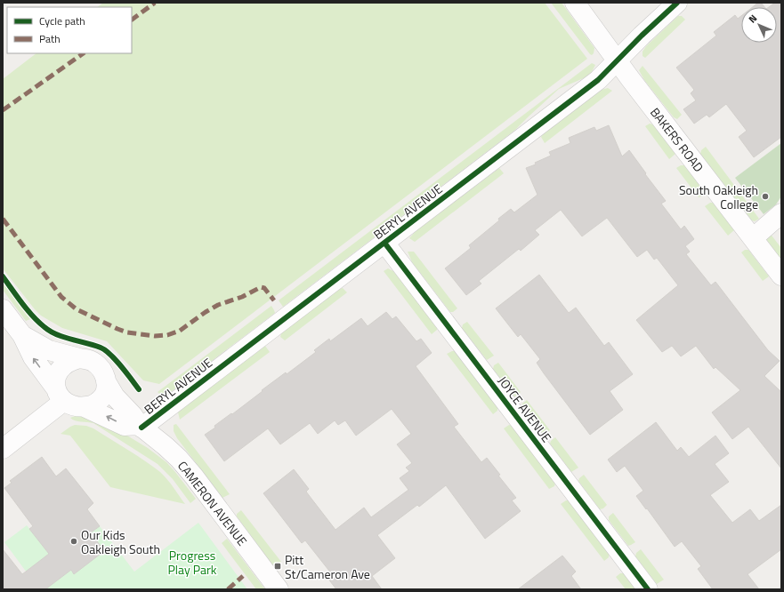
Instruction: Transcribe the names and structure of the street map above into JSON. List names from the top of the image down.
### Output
{
  "streets": {
    "street": [
      "BAKERS ROAD",
      "BERYL AVENUE",
      "JOYCE AVENUE",
      "CAMERON AVENUE"
    ]
  },
  "crossings": [
    ["BAKERS ROAD", "BERYL AVENUE"],
    ["BERYL AVENUE", "JOYCE AVENUE"],
    ["BERYL AVENUE", "CAMERON AVENUE"]
  ],
  "parks": ["Progress Play Park"],
  "places": {
    "other": ["South Oakleigh College", "Our Kids Oakleigh South"],
    "transit": ["Pitt St/Cameron Ave"]
  },
  "legend": ["Cycle path", "Path"],
  "north": "top left"
}
